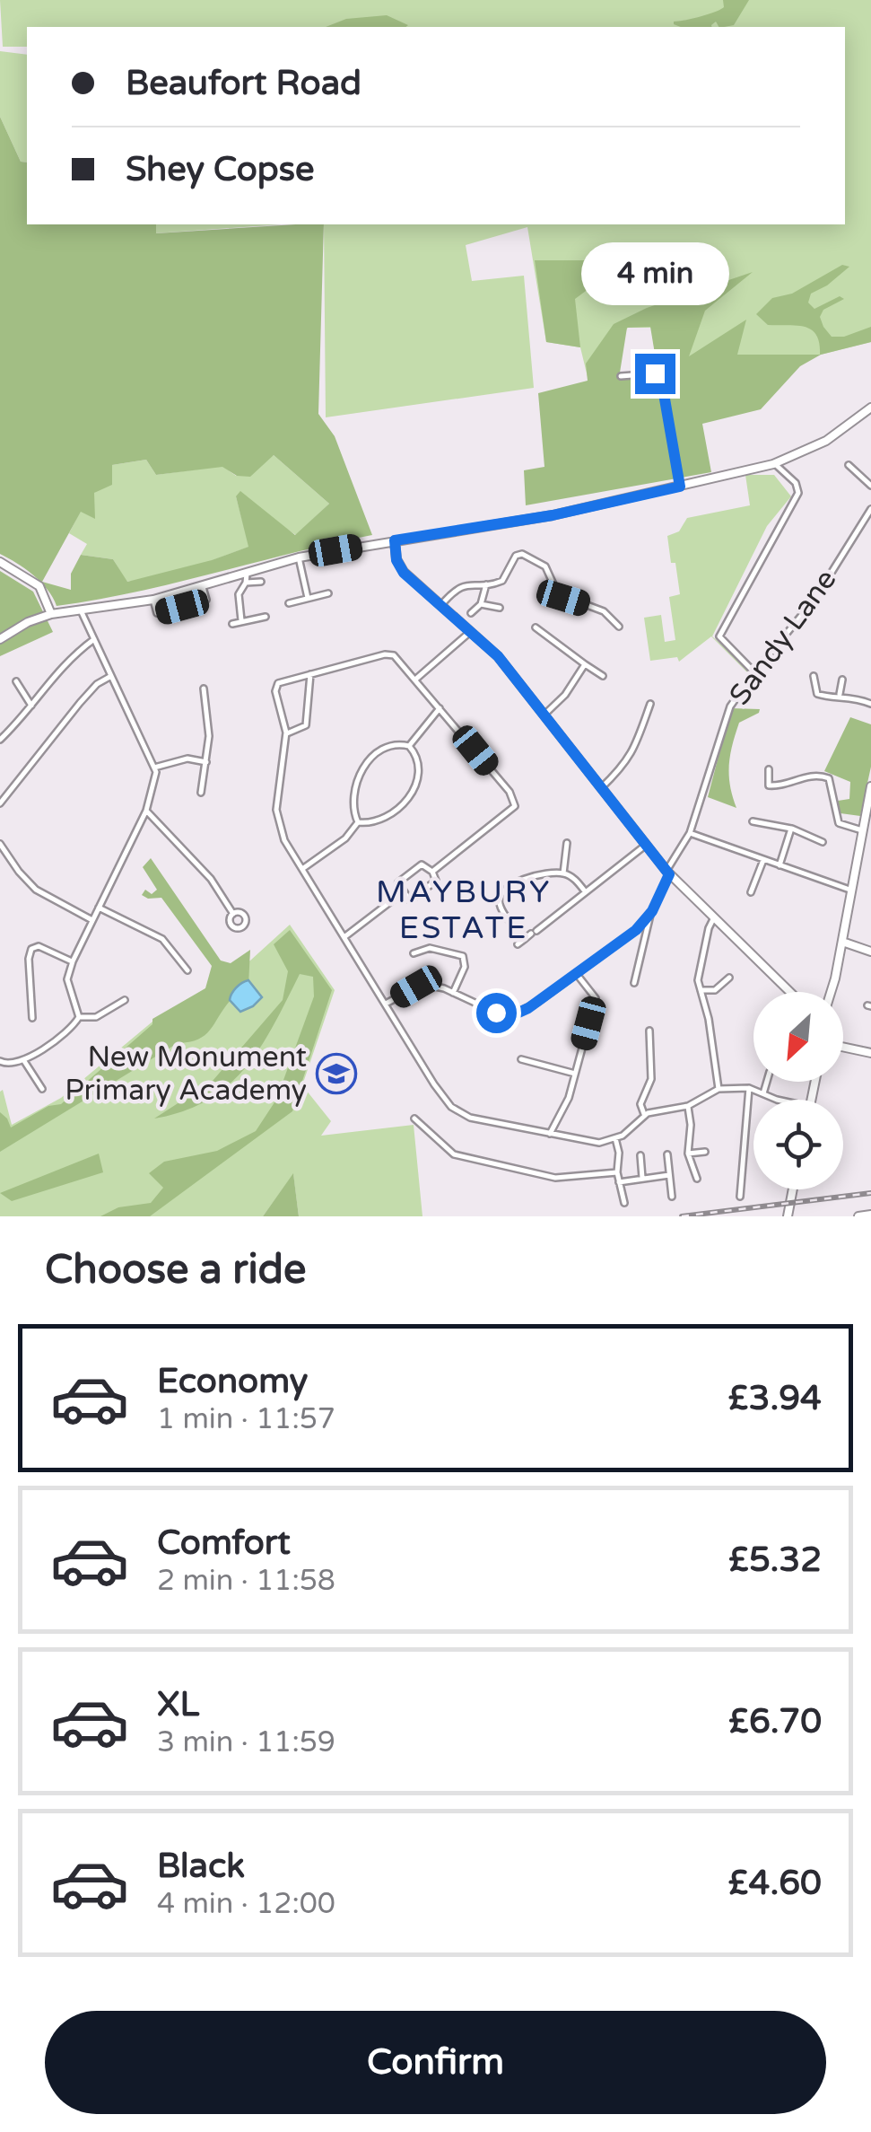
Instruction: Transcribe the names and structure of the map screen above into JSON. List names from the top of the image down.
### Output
{
  "streets": {
    "street": ["Sandy Lane"]
  },
  "districts": ["MAYBURY ESTATE"],
  "places": {
    "school or university": ["New Monument Primary Academy"]
  },
  "north": "bottom left",
  "page": {
    "banner": ["Beaufort Road", "Shey Copse"],
    "bubble": "4 min",
    "heading": "Choose a ride",
    "list": [
      {
        "name": "Economy",
        "note": "1 min · 11:57",
        "value": "£3.94"
      },
      {
        "name": "Comfort",
        "note": "2 min · 11:58",
        "value": "£5.32"
      },
      {
        "name": "XL",
        "note": "3 min · 11:59",
        "value": "£6.70"
      },
      {
        "name": "Black",
        "note": "4 min · 12:00",
        "value": "£4.60"
      }
    ],
    "buttons": "Confirm"
  }
}
